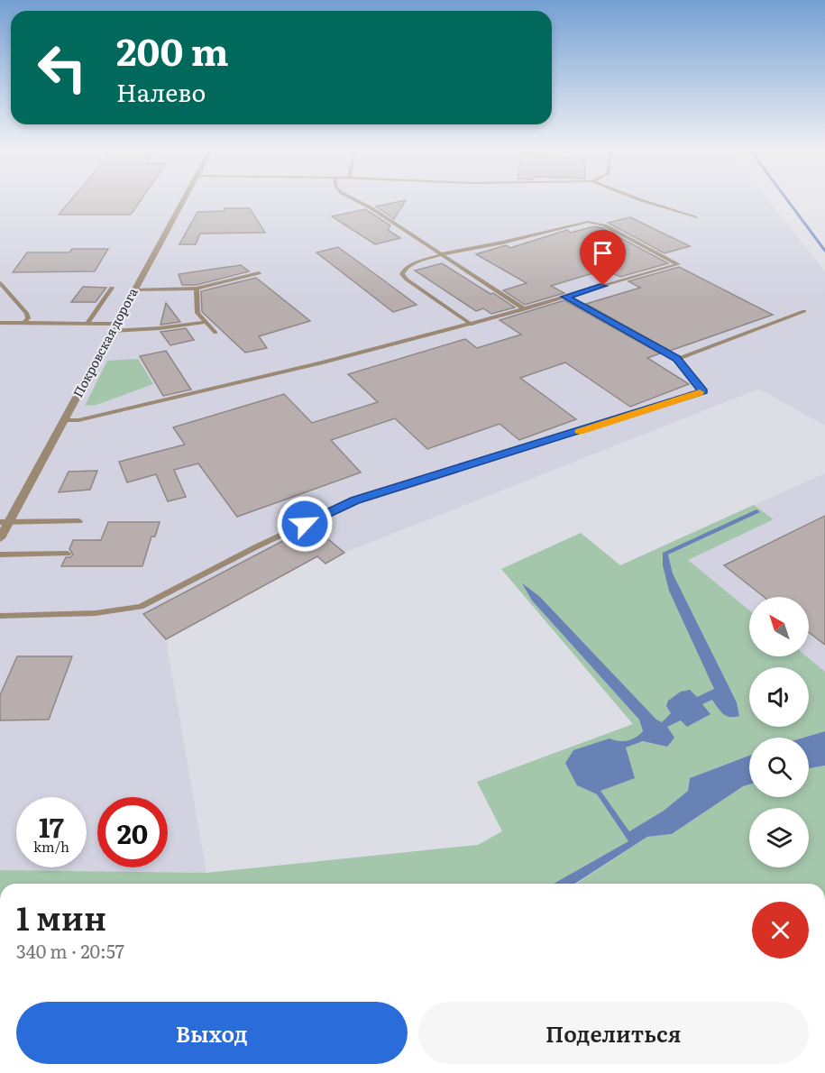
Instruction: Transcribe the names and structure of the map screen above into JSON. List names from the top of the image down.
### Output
{
  "streets": {
    "street": ["Покровская дорога"]
  },
  "north": "top left",
  "page": {
    "turn": ["200 m", "Налево"],
    "speed": "17 km/h",
    "limit": "20",
    "heading": ["1 мин", "340 m · 20:57"],
    "buttons": ["Выход", "Поделиться"]
  }
}
